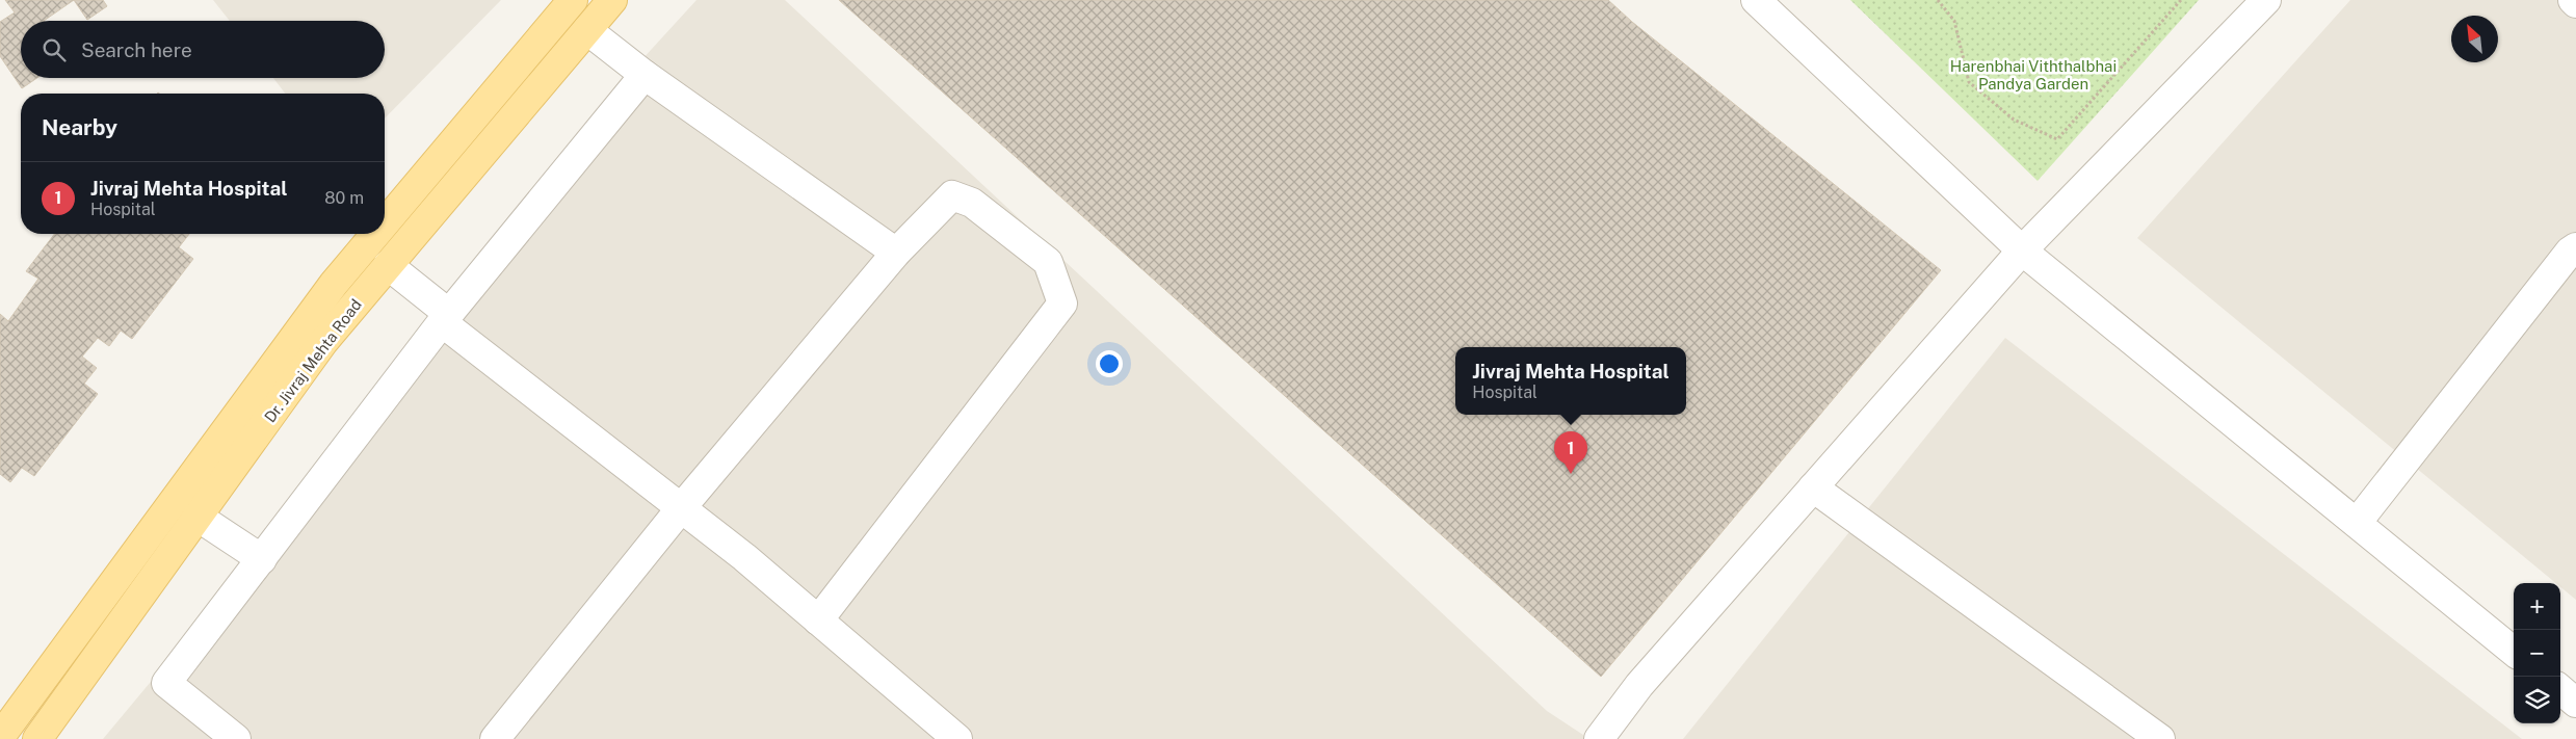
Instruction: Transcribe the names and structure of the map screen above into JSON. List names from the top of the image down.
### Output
{
  "streets": {
    "main road": ["Dr. Jivraj Mehta Road"]
  },
  "parks": ["Harenbhai Viththalbhai Pandya Garden"],
  "north": "top left",
  "page": {
    "search": "Search here",
    "heading": "Nearby",
    "list": [
      {
        "mark": "1",
        "name": "Jivraj Mehta Hospital",
        "note": "Hospital",
        "value": "80 m"
      }
    ],
    "popup": ["Jivraj Mehta Hospital", "Hospital"],
    "pins": "1",
    "map_buttons": ["+", "−"]
  }
}
